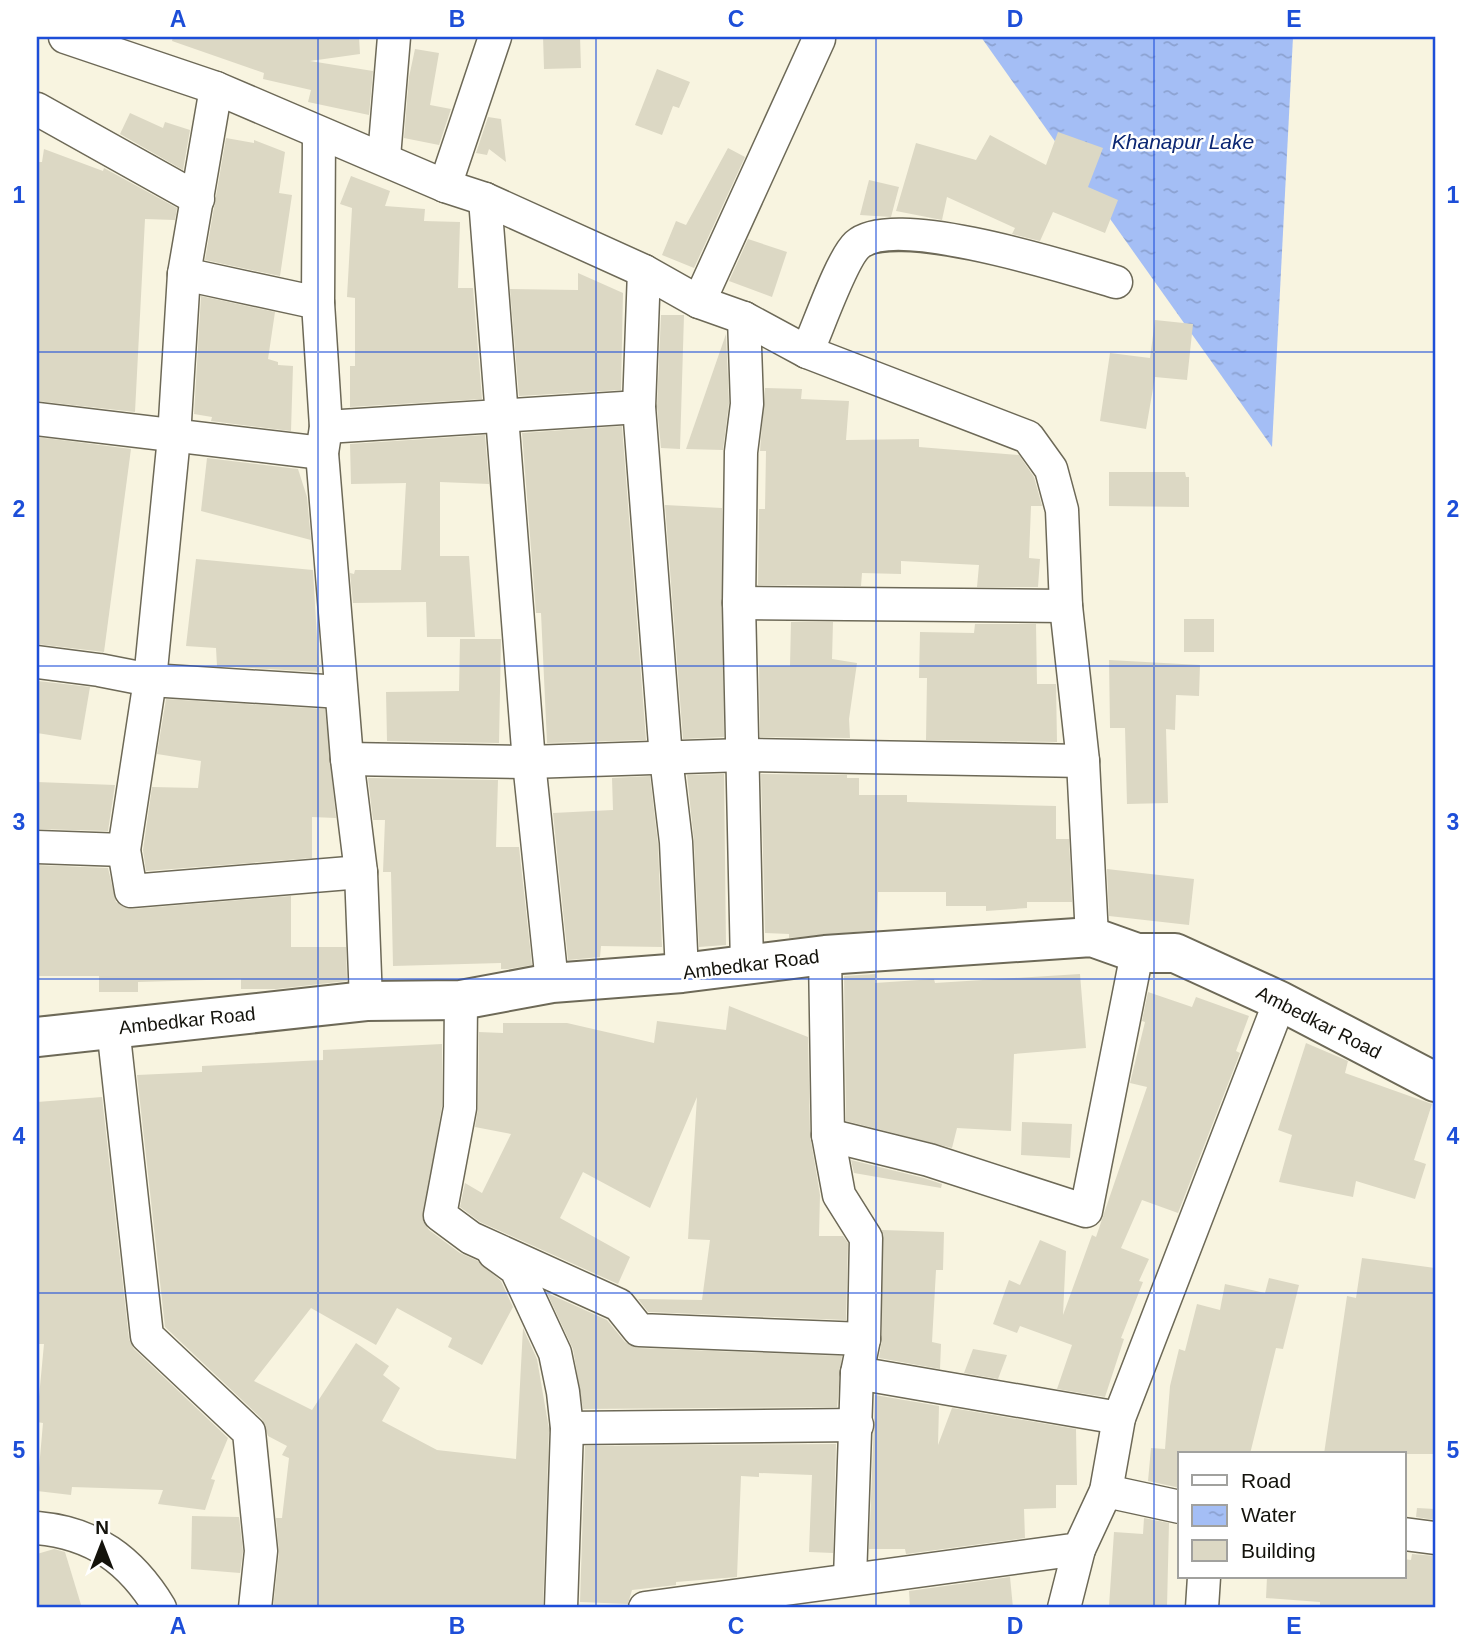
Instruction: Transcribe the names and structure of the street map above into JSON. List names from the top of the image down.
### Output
{
  "streets": {
    "main road": ["Ambedkar Road"]
  },
  "water": ["Khanapur Lake"],
  "legend": ["Road", "Water", "Building"],
  "north": "top",
  "grid": {
    "columns": [
      "A",
      "B",
      "C",
      "D",
      "E"
    ],
    "rows": [
      "1",
      "2",
      "3",
      "4",
      "5"
    ]
  }
}
